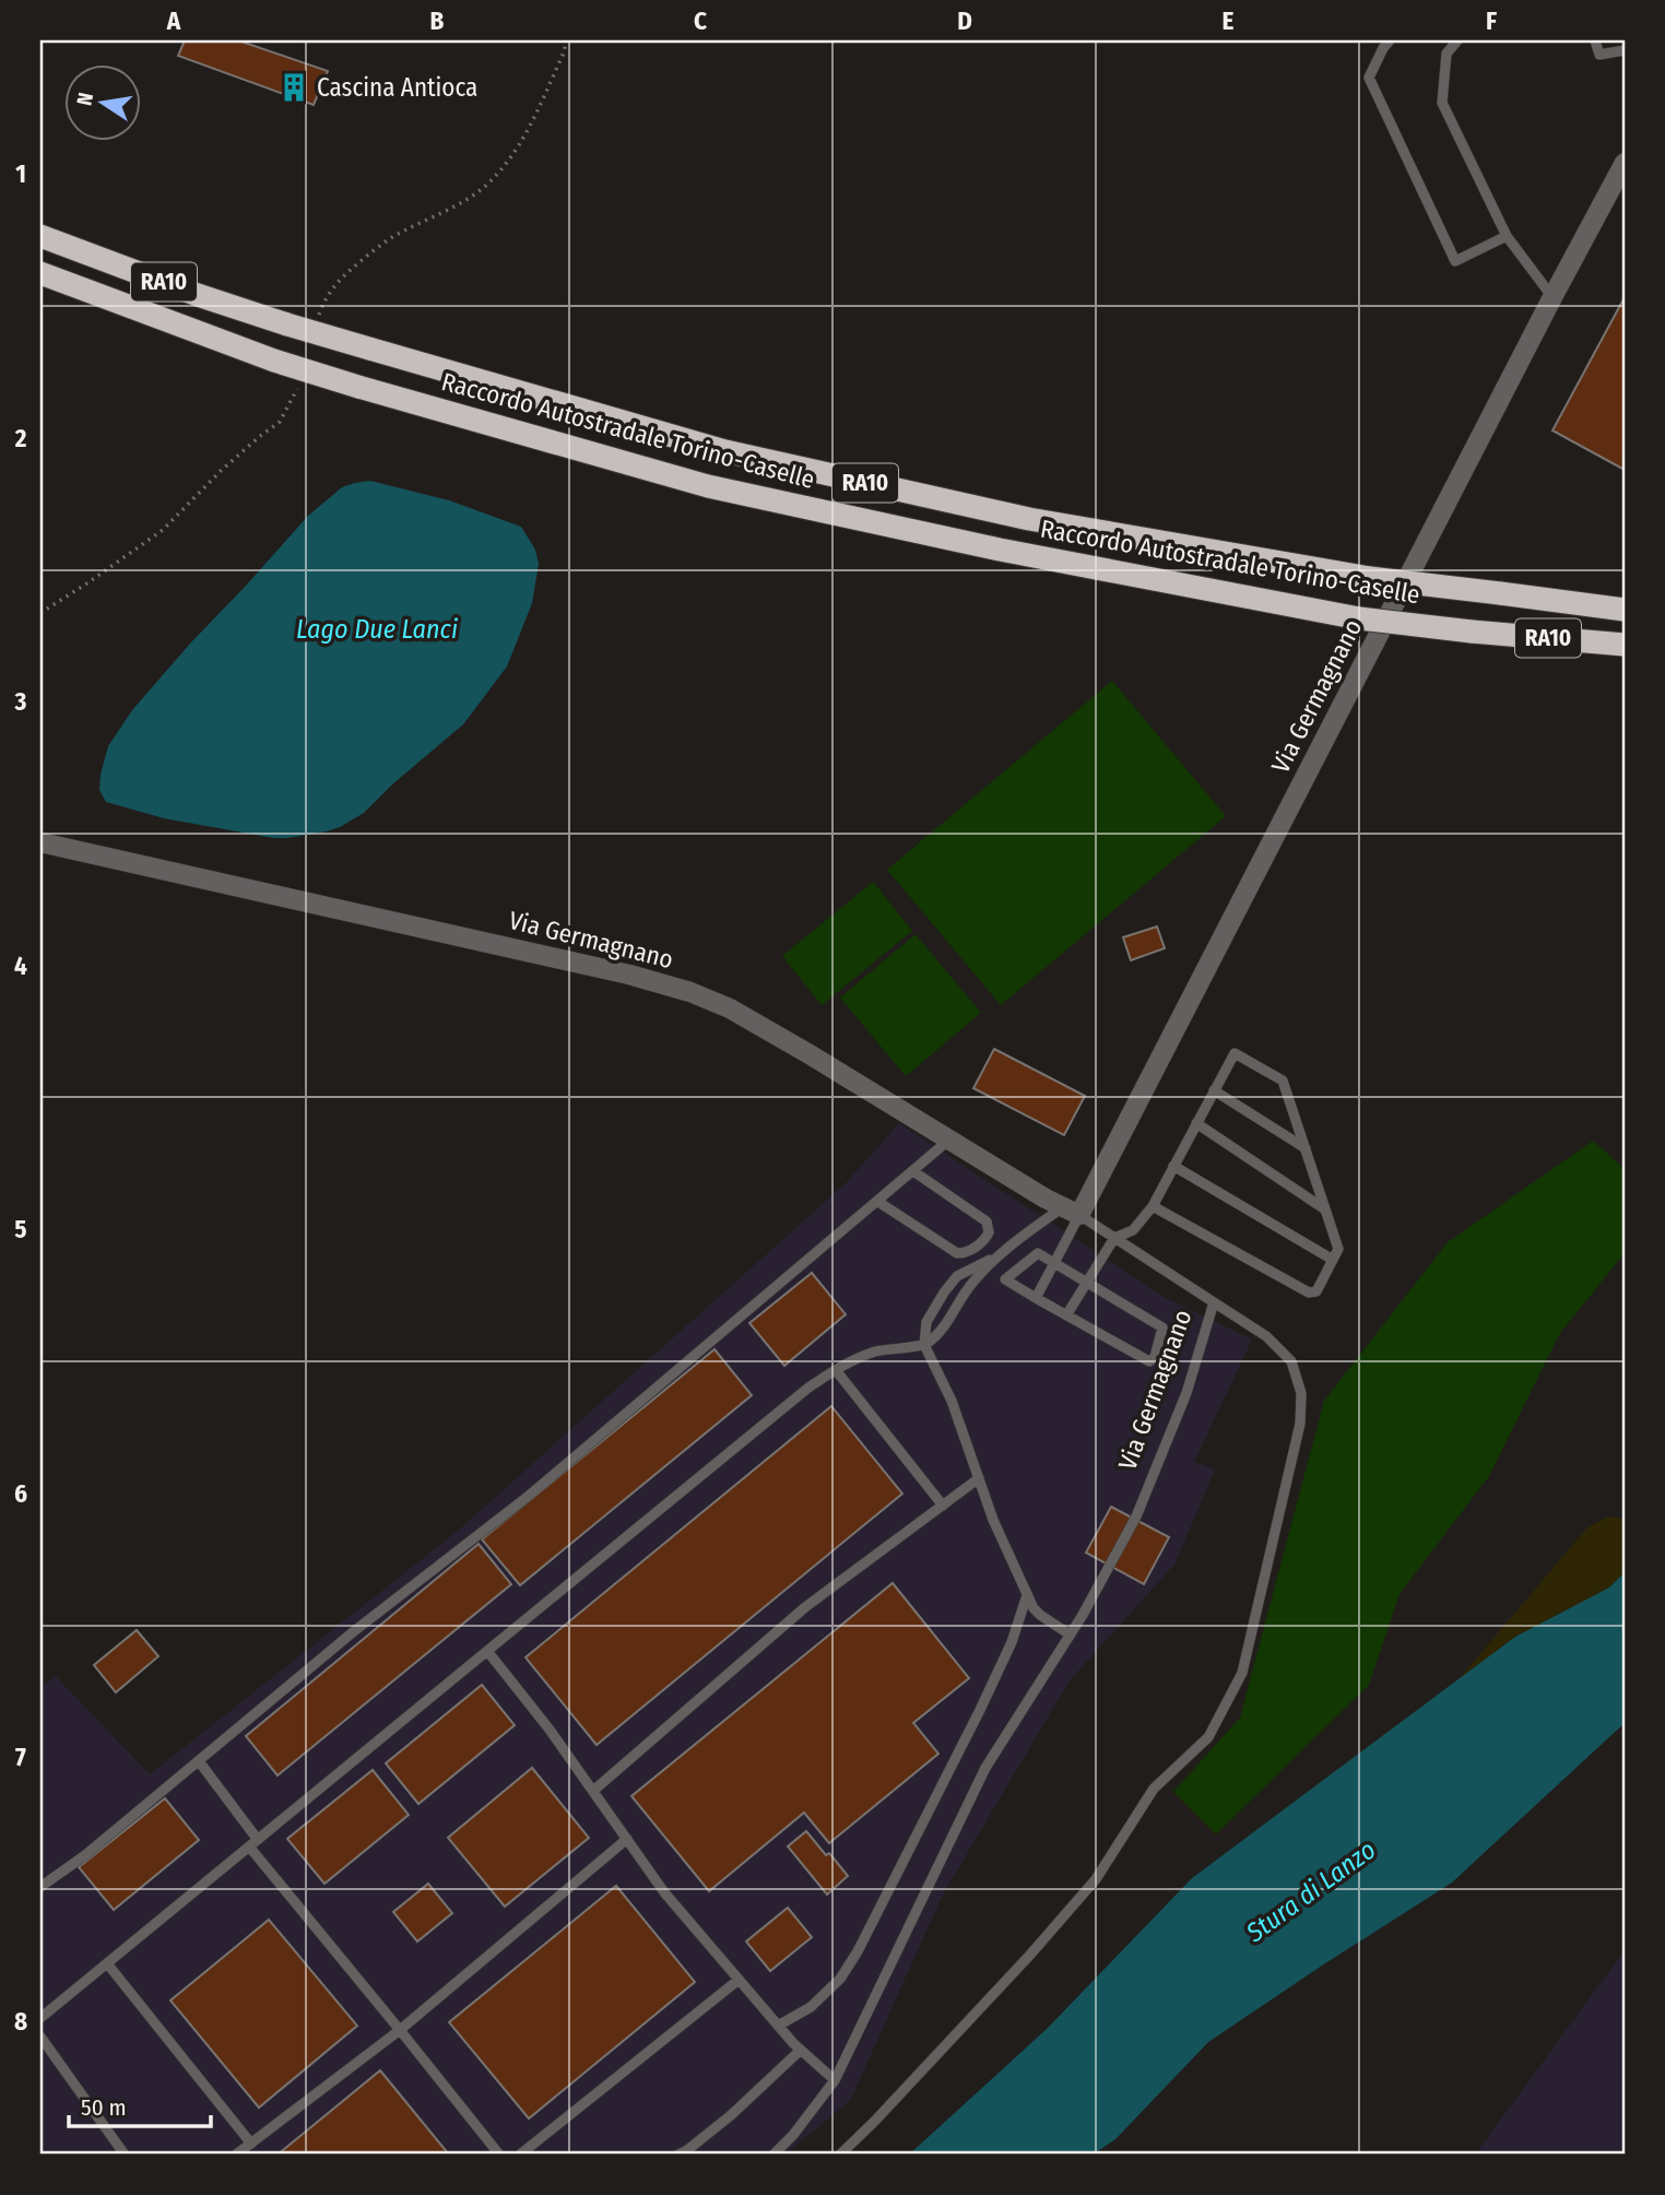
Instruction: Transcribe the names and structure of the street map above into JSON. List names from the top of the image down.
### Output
{
  "streets": {
    "highway": ["RA10", "Raccordo Autostradale Torino-Caselle"],
    "street": ["Via Germagnano"]
  },
  "water": ["Lago Due Lanci", "Stura di Lanzo"],
  "places": {
    "building": ["Cascina Antioca"]
  },
  "scale_bar": "50 m",
  "north": "left",
  "grid": {
    "columns": [
      "A",
      "B",
      "C",
      "D",
      "E",
      "F"
    ],
    "rows": [
      "1",
      "2",
      "3",
      "4",
      "5",
      "6",
      "7",
      "8"
    ]
  }
}
